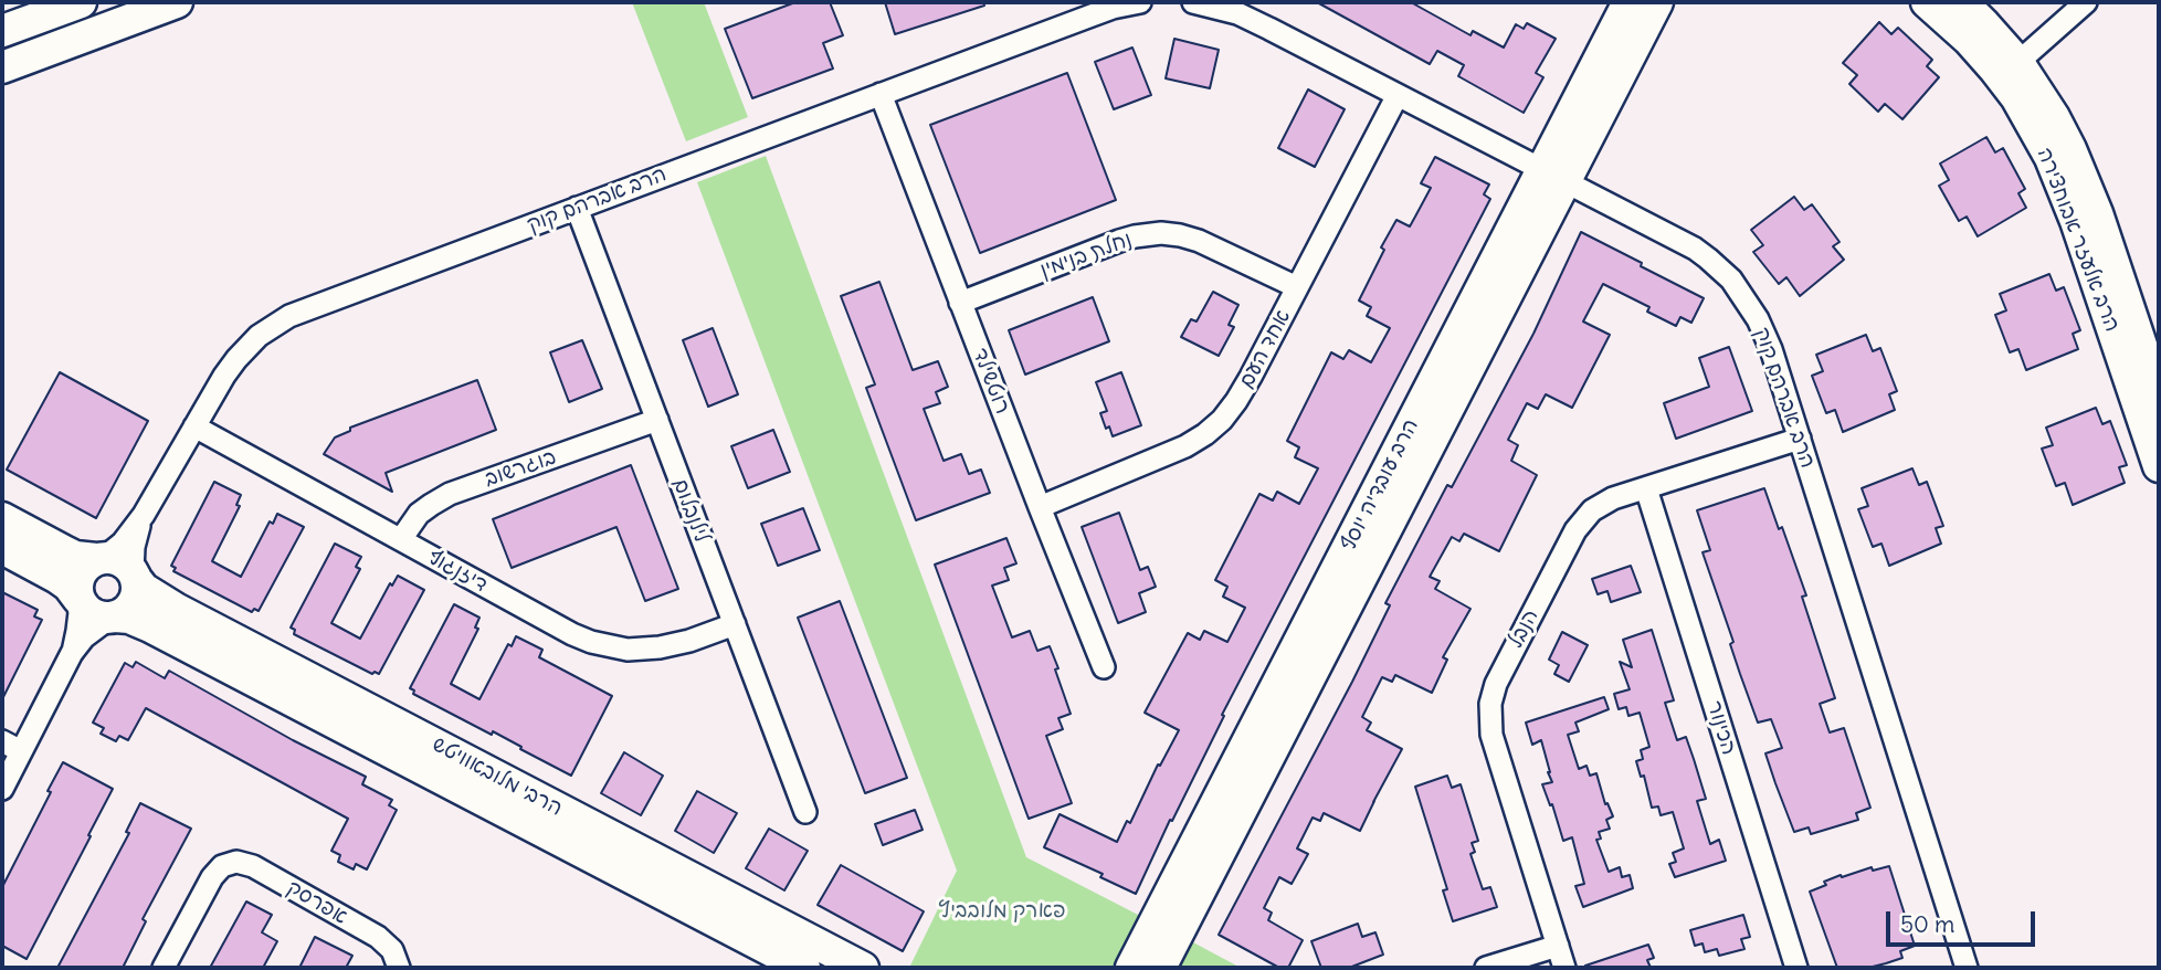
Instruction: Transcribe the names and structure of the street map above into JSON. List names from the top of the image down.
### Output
{
  "streets": {
    "street": [
      "הרב אברהם קוק",
      "הרב אלעזר אבוחצירה",
      "נחלת בנימין",
      "אחד העם",
      "רוטשילד",
      "בוגרשוב",
      "הרב עובדיה יוסף",
      "לילנבלום",
      "דיזנגוף",
      "הנבל",
      "הכינור",
      "הרבי מלובאוויטש",
      "אפרסק"
    ]
  },
  "crossings": [
    ["הרב אברהם קוק", "אחד העם"],
    ["הרב אברהם קוק", "רוטשילד"],
    ["הרב אברהם קוק", "הרב עובדיה יוסף"],
    ["הרב אברהם קוק", "לילנבלום"],
    ["הרב אברהם קוק", "דיזנגוף"],
    ["הרב אברהם קוק", "הנבל"],
    ["הרב אברהם קוק", "הרבי מלובאוויטש"],
    ["נחלת בנימין", "אחד העם"],
    ["נחלת בנימין", "רוטשילד"],
    ["אחד העם", "רוטשילד"],
    ["בוגרשוב", "לילנבלום"],
    ["בוגרשוב", "דיזנגוף"],
    ["לילנבלום", "דיזנגוף"],
    ["הנבל", "הכינור"]
  ],
  "parks": ["פארק מלובביץ"],
  "scale_bar": "50 m"
}
